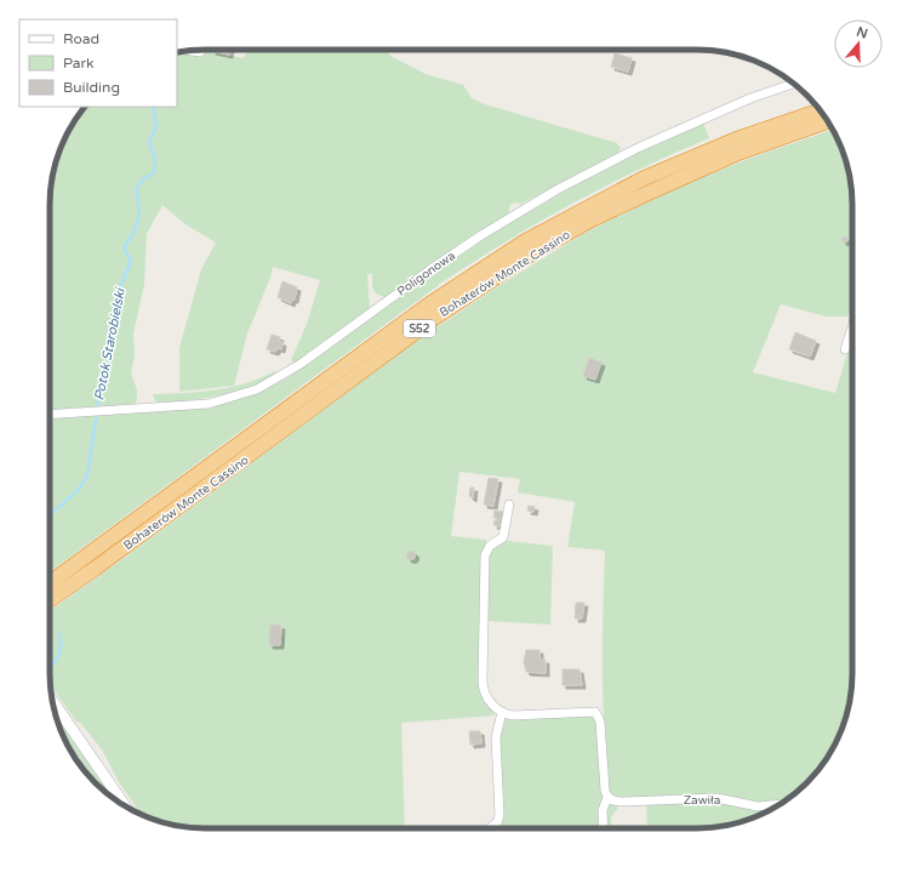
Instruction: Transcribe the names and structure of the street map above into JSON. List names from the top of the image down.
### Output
{
  "streets": {
    "highway": ["Bohaterów Monte Cassino", "S52"],
    "street": ["Poligonowa", "Zawiła"]
  },
  "water": ["Potok Starobielski"],
  "legend": ["Road", "Park", "Building"],
  "north": "top"
}
